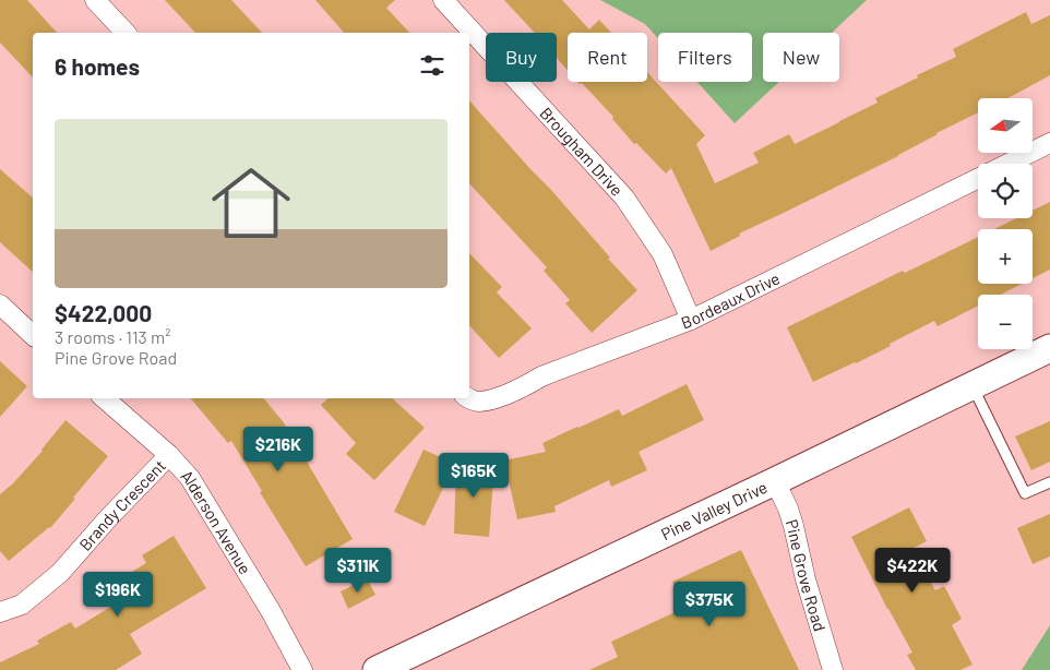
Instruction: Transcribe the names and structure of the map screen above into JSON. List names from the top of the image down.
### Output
{
  "streets": {
    "main road": ["Pine Valley Drive"],
    "street": [
      "Brougham Drive",
      "Bordeaux Drive",
      "Brandy Crescent",
      "Alderson Avenue",
      "Pine Grove Road"
    ]
  },
  "crossings": [
    ["Brougham Drive", "Bordeaux Drive"],
    ["Brandy Crescent", "Alderson Avenue"],
    ["Pine Valley Drive", "Pine Grove Road"]
  ],
  "north": "left",
  "page": {
    "chip": [
      "Buy",
      "Rent",
      "Filters",
      "New"
    ],
    "heading": "6 homes",
    "map_buttons": ["+", "−"],
    "list": [
      {
        "name": "$422,000",
        "note": "3 rooms · 113 m² · Pine Grove Road"
      }
    ],
    "price": [
      "$216K",
      "$165K",
      "$311K",
      "$422K",
      "$196K",
      "$375K"
    ]
  }
}
